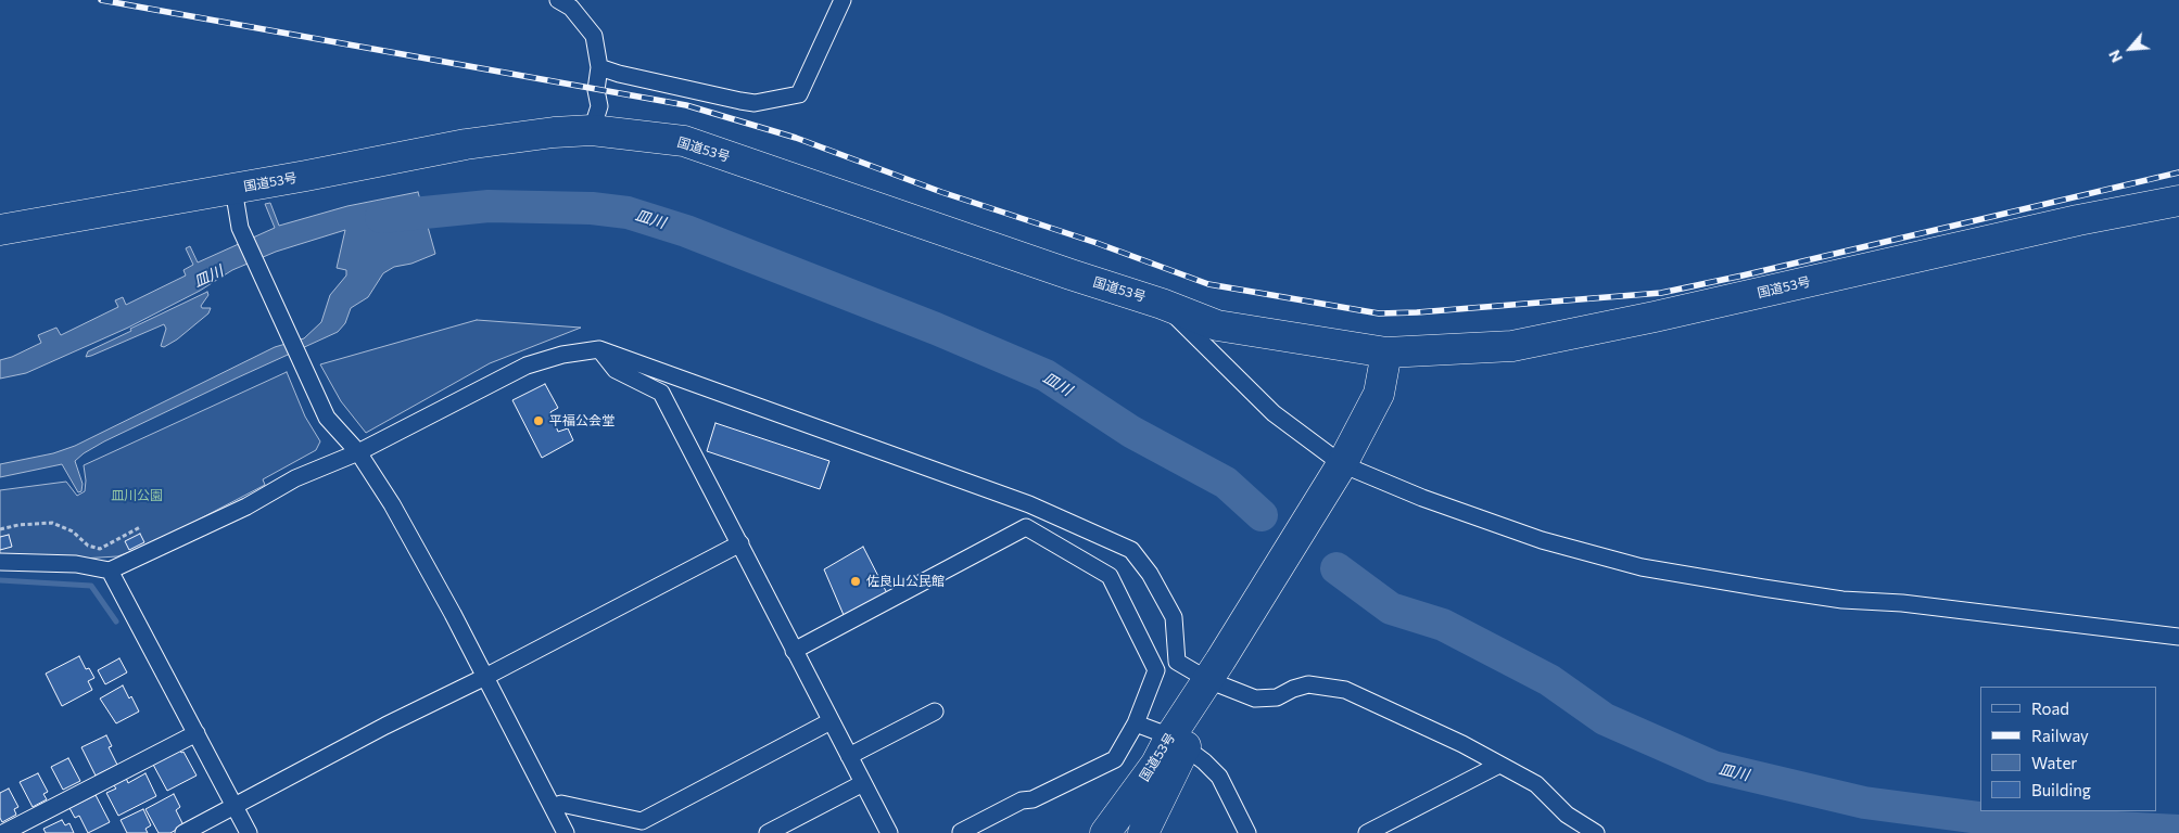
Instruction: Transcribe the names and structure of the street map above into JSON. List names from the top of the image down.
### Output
{
  "streets": {
    "highway": ["国道53号"]
  },
  "water": ["皿川"],
  "parks": ["皿川公園"],
  "places": ["平福公会堂", "佐良山公民館"],
  "legend": [
    "Road",
    "Railway",
    "Water",
    "Building"
  ],
  "north": "bottom left"
}
